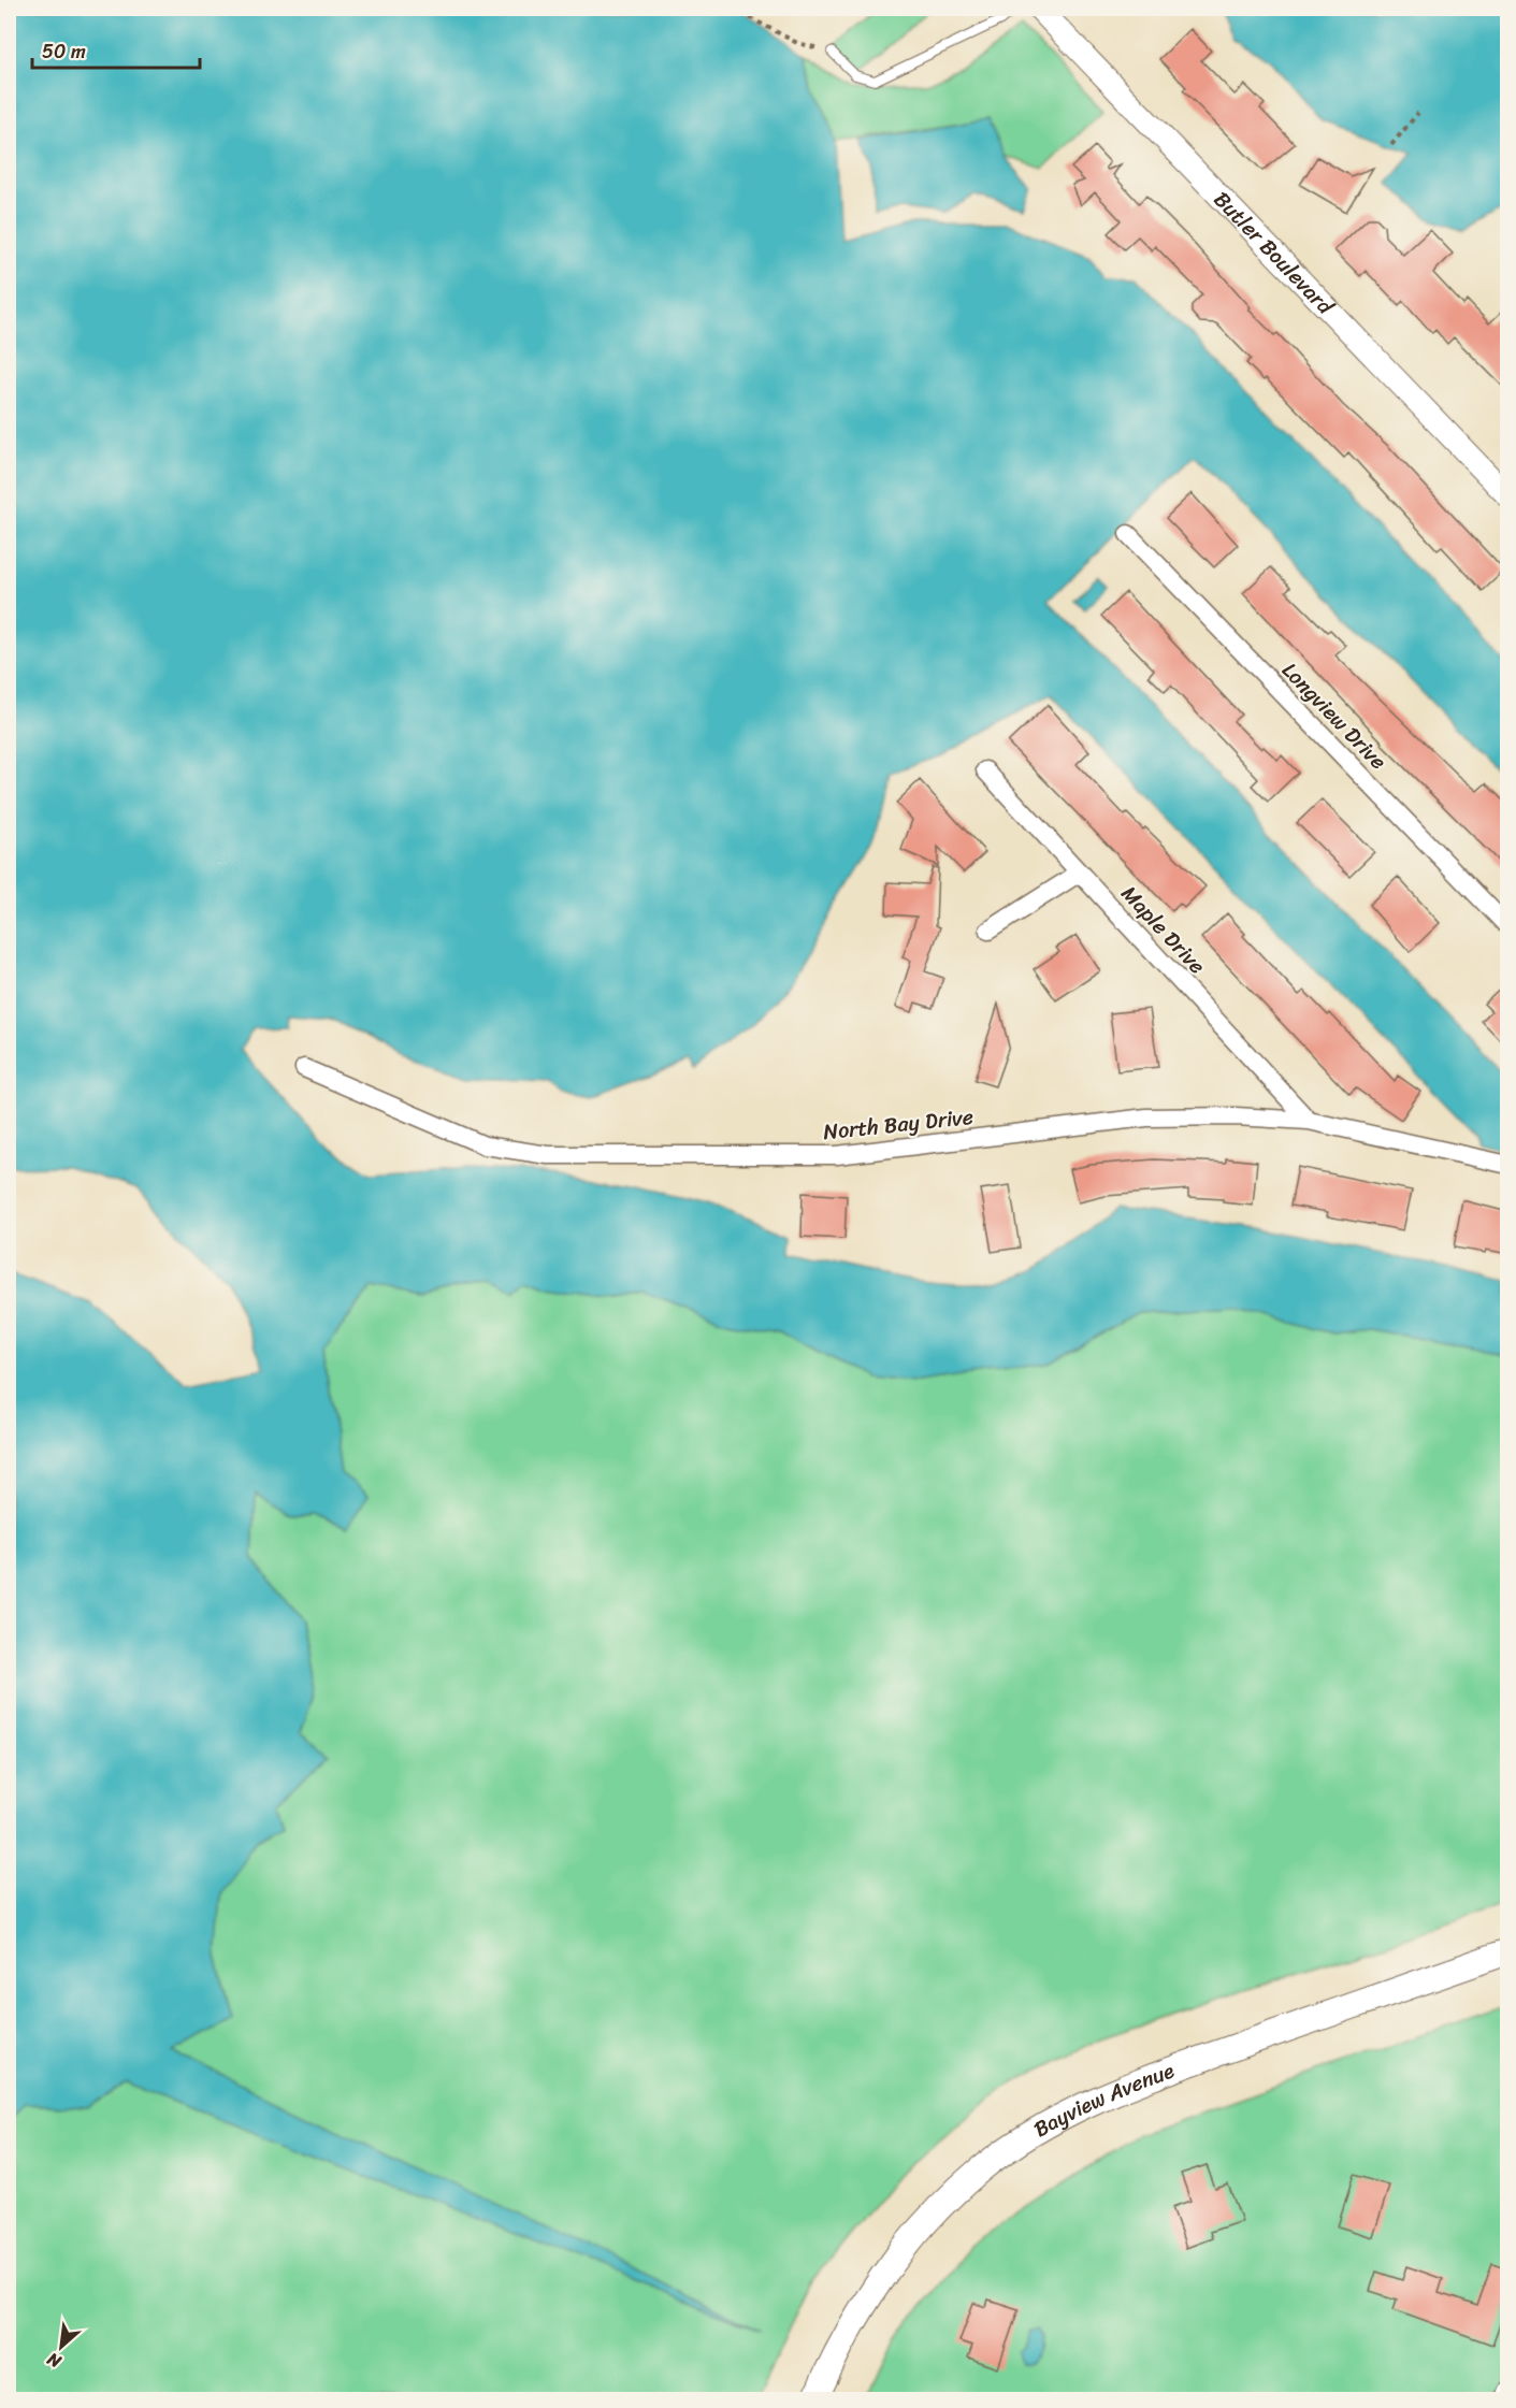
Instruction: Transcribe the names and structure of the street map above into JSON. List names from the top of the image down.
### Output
{
  "streets": {
    "main road": ["Bayview Avenue"],
    "street": [
      "Butler Boulevard",
      "Longview Drive",
      "Maple Drive",
      "North Bay Drive"
    ]
  },
  "crossings": [
    ["Maple Drive", "North Bay Drive"]
  ],
  "scale_bar": "50 m",
  "north": "bottom left"
}
